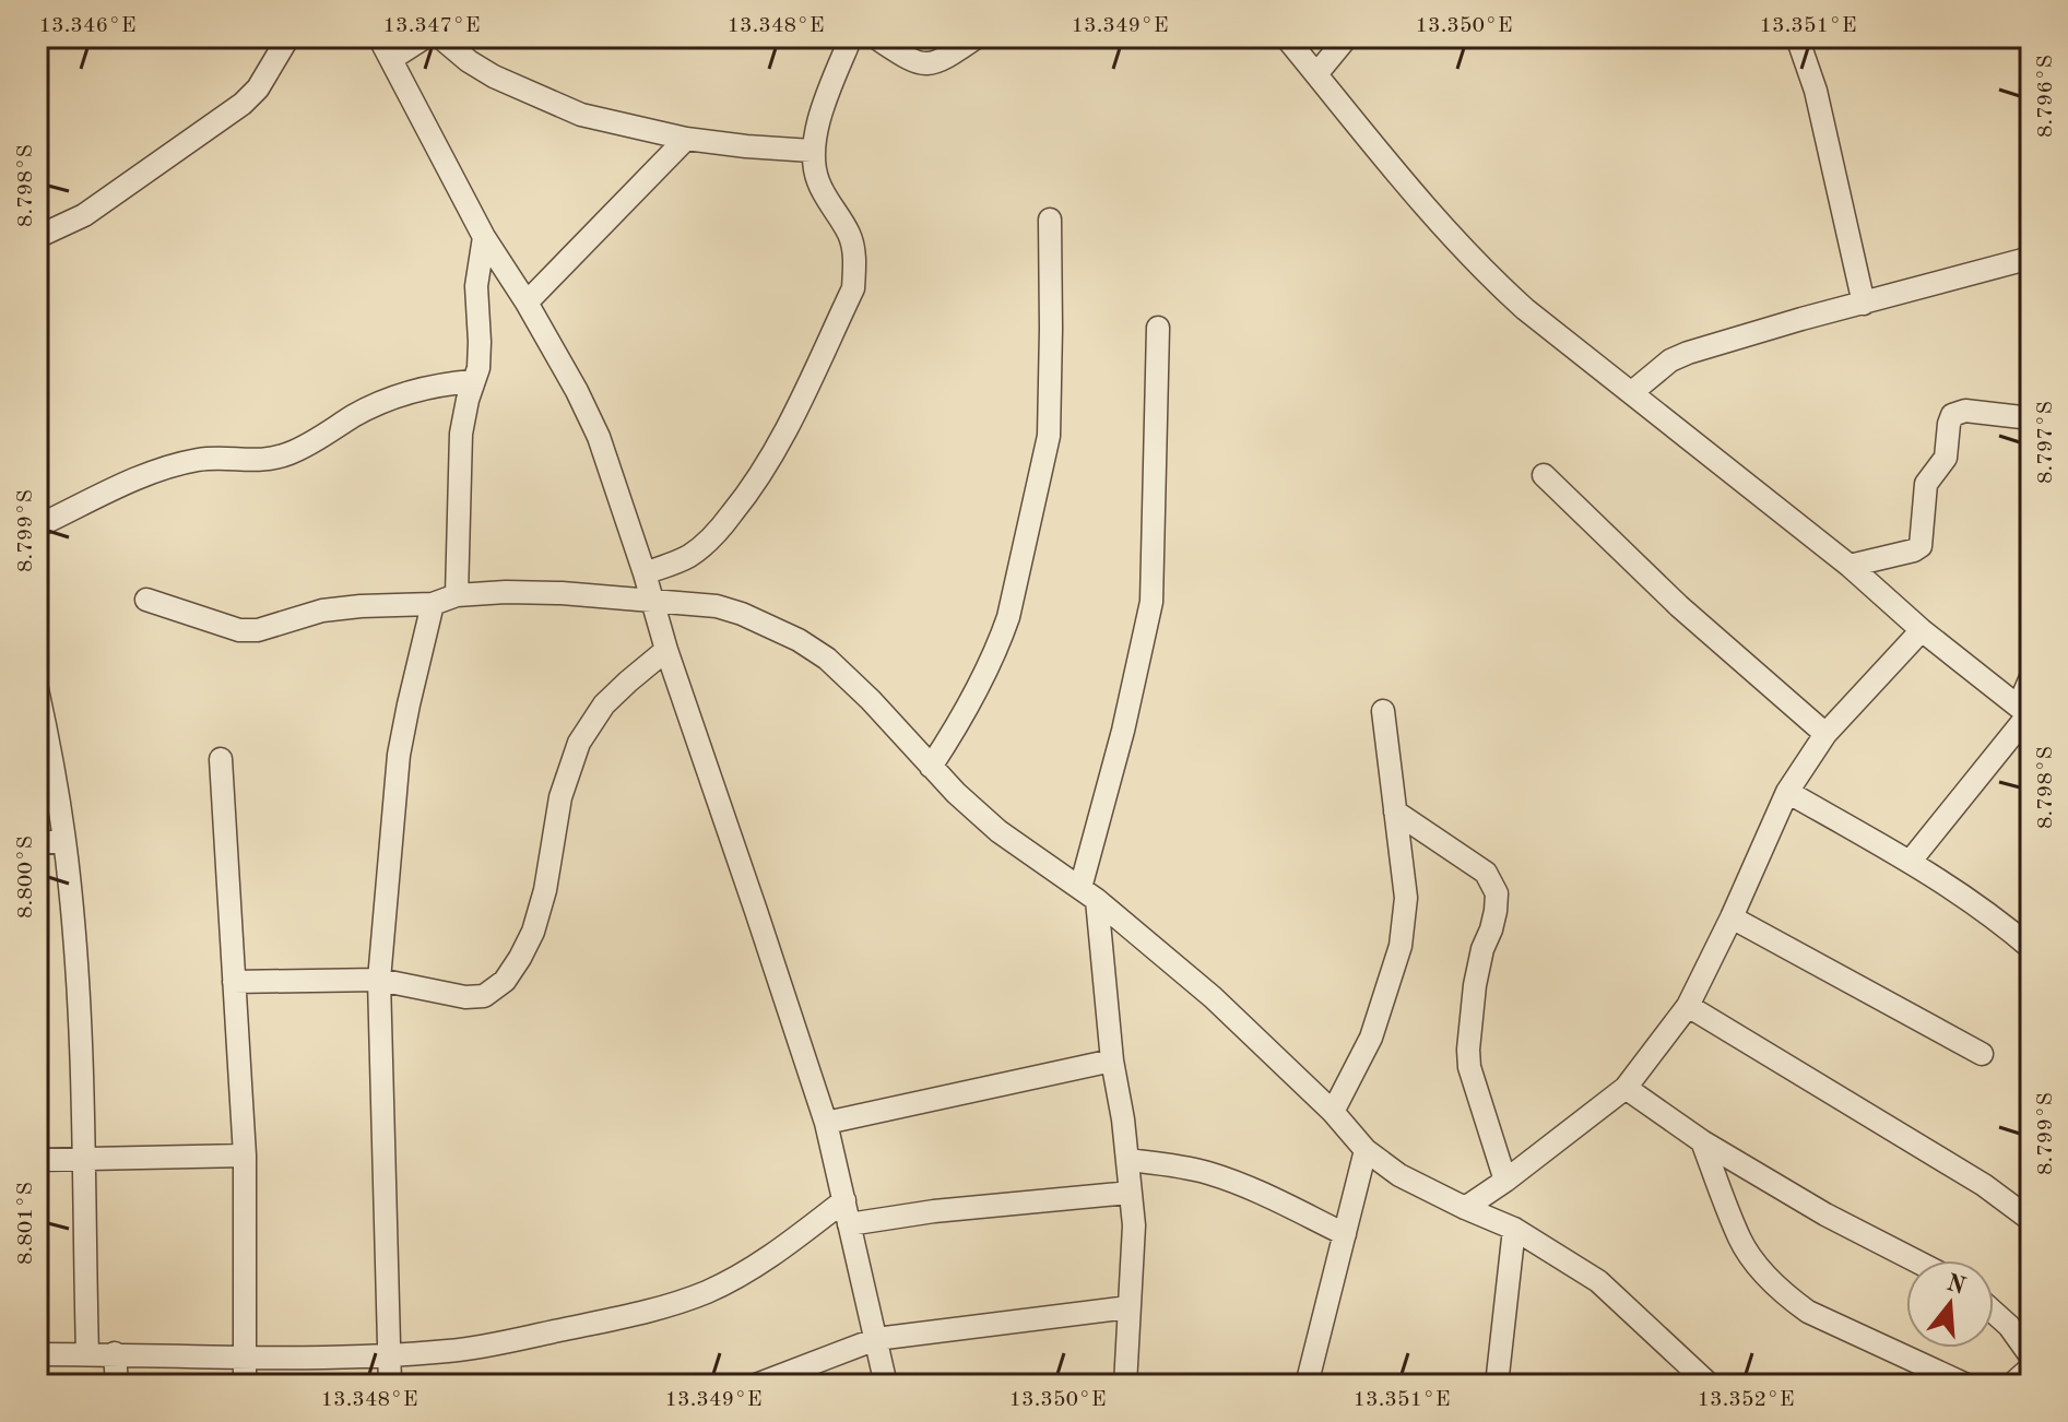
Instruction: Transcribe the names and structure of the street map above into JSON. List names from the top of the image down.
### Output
{
  "north": "top",
  "coordinates": [
    "13.346°E",
    "13.347°E",
    "13.348°E",
    "13.349°E",
    "13.350°E",
    "13.351°E",
    "8.796°S",
    "8.798°S",
    "8.797°S",
    "8.799°S",
    "8.800°S",
    "8.801°S",
    "13.352°E"
  ]
}
